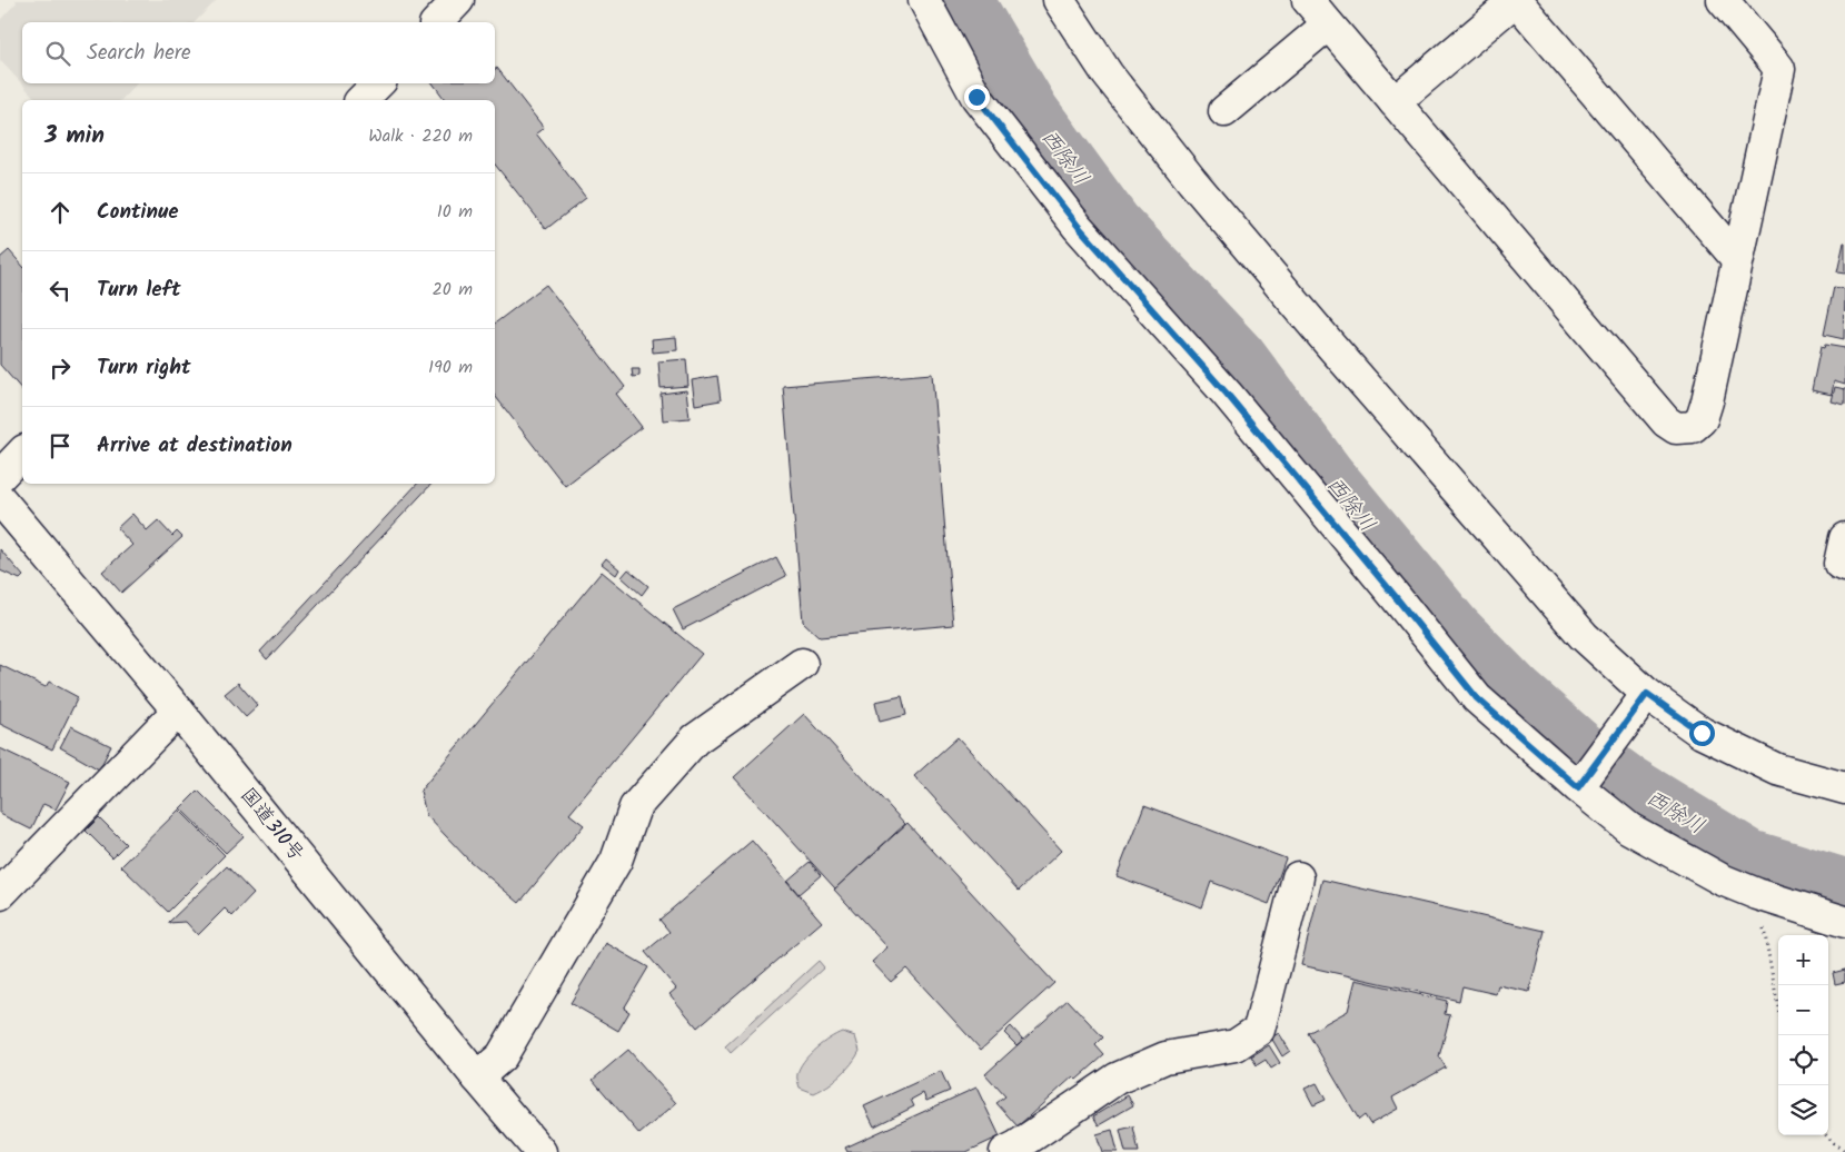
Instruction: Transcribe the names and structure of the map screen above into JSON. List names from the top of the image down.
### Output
{
  "streets": {
    "main road": ["国道310号"]
  },
  "water": ["西除川"],
  "page": {
    "search": "Search here",
    "heading": ["3 min", "Walk · 220 m"],
    "list": [
      ["Continue", "10 m"],
      ["Turn left", "20 m"],
      ["Turn right", "190 m"],
      "Arrive at destination"
    ],
    "map_buttons": ["+", "−"]
  }
}
